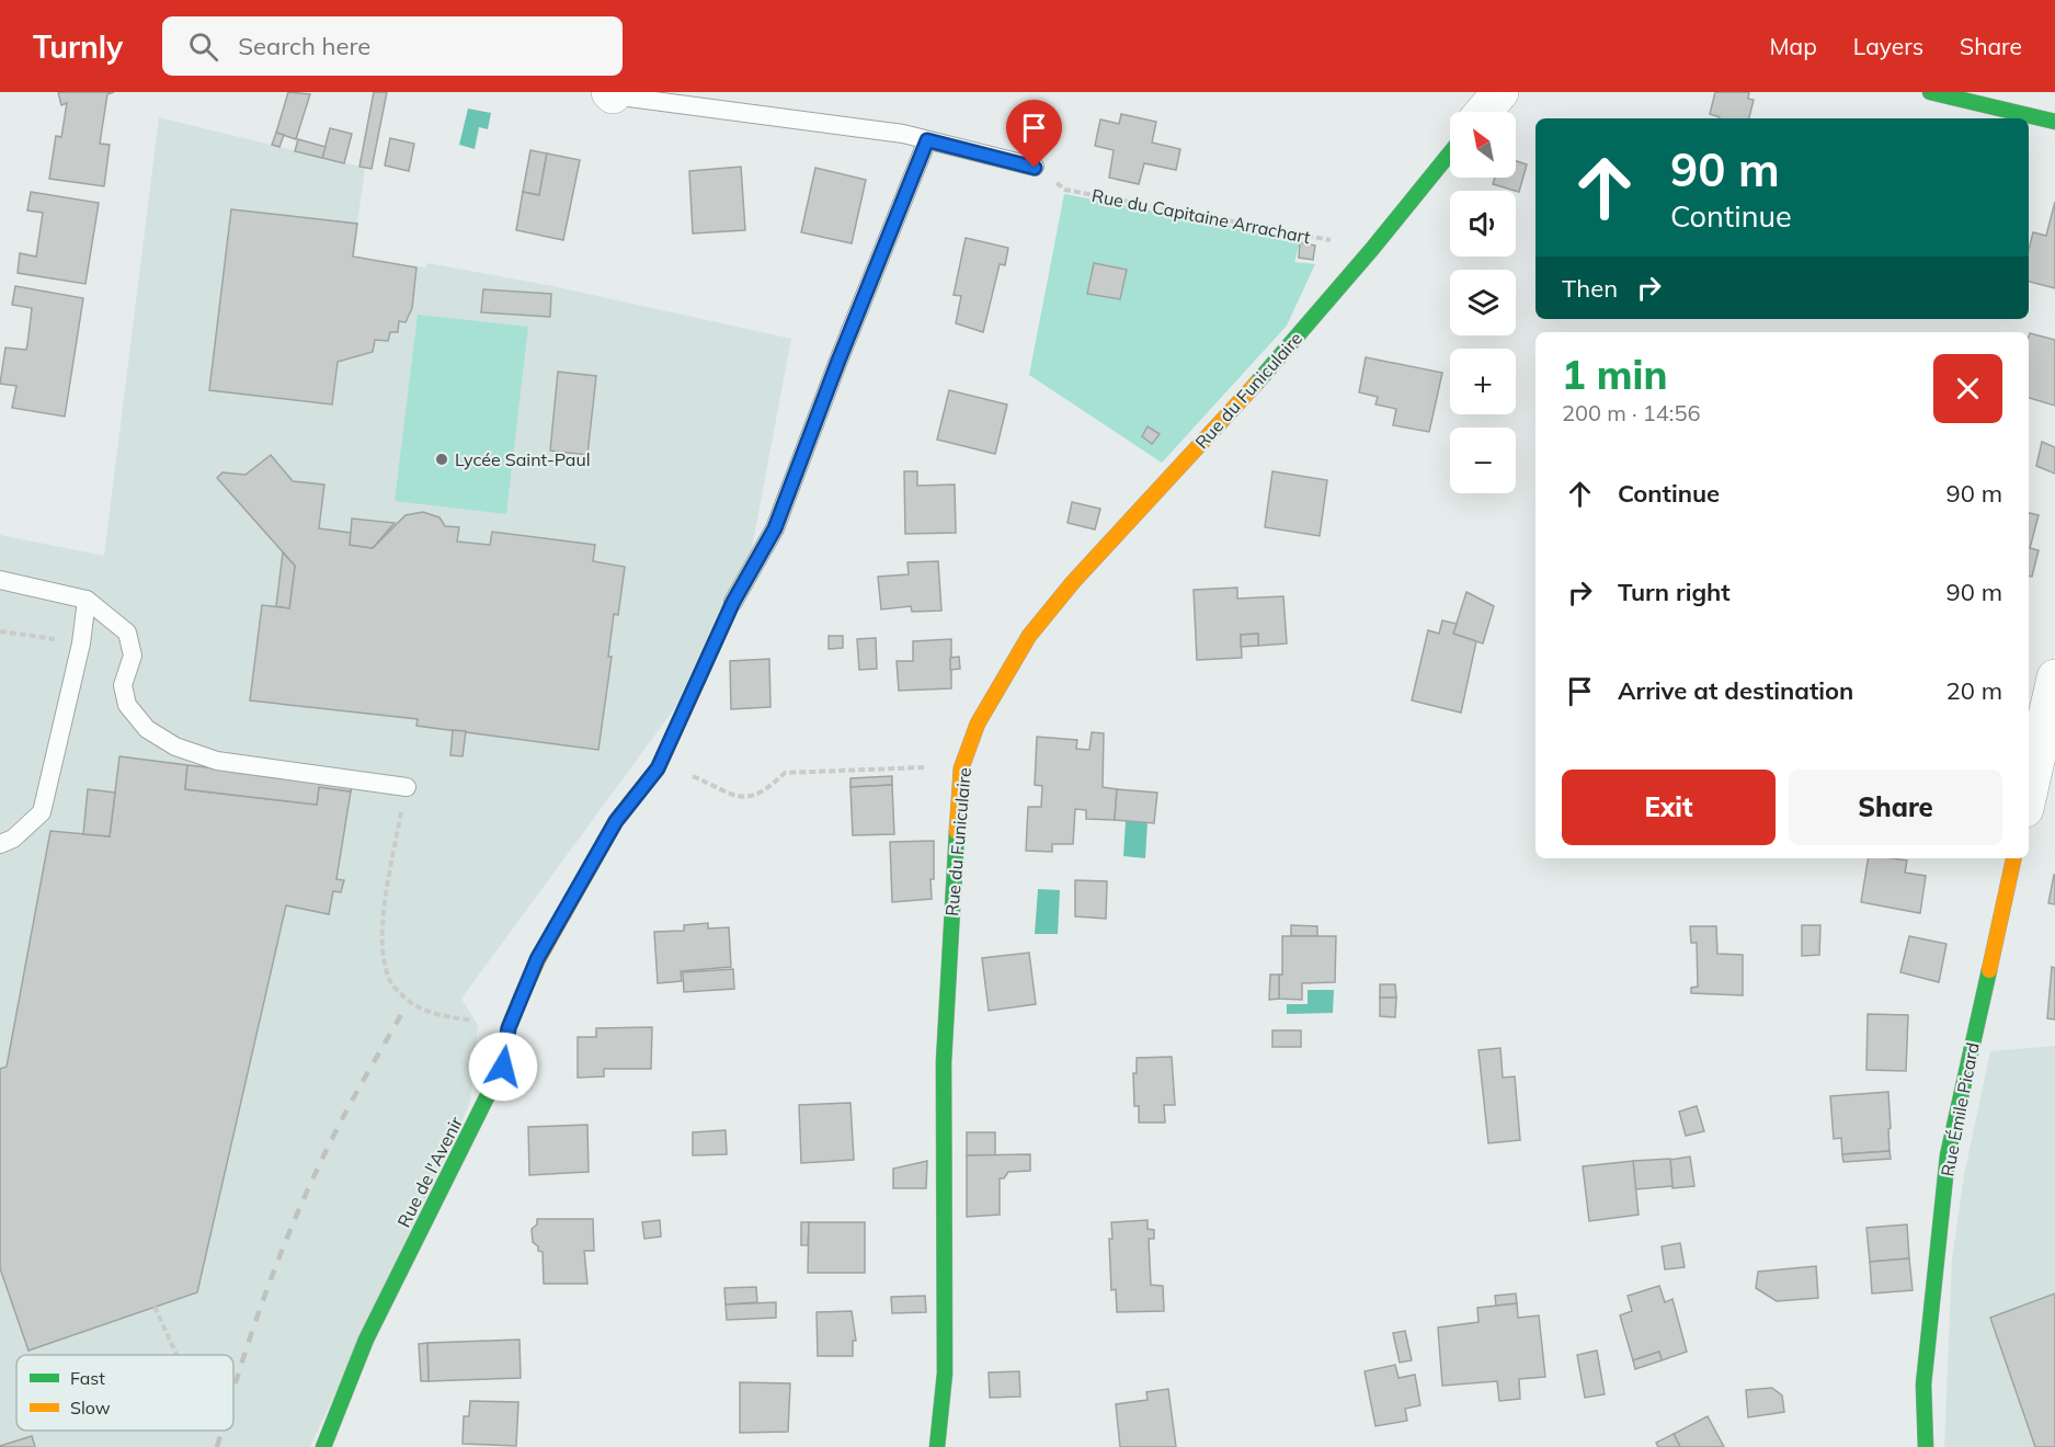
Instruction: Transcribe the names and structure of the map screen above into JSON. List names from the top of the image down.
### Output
{
  "streets": {
    "street": ["Rue du Funiculaire", "Rue Émile Picard", "Rue de l'Avenir"],
    "path": ["Rue du Capitaine Arrachart"]
  },
  "crossings": [
    ["Rue du Capitaine Arrachart", "Rue du Funiculaire"]
  ],
  "places": ["Lycée Saint-Paul"],
  "legend": ["Fast", "Slow"],
  "north": "top left",
  "page": {
    "header": "Turnly",
    "search": "Search here",
    "nav": ["Map", "Layers", "Share"],
    "map_buttons": ["+", "−"],
    "turn": ["90 m", "Continue"],
    "then": "Then",
    "heading": ["1 min", "200 m · 14:56"],
    "list": [
      {
        "name": "Continue",
        "value": "90 m"
      },
      {
        "name": "Turn right",
        "value": "90 m"
      },
      {
        "name": "Arrive at destination",
        "value": "20 m"
      }
    ],
    "buttons": ["Exit", "Share"]
  }
}
